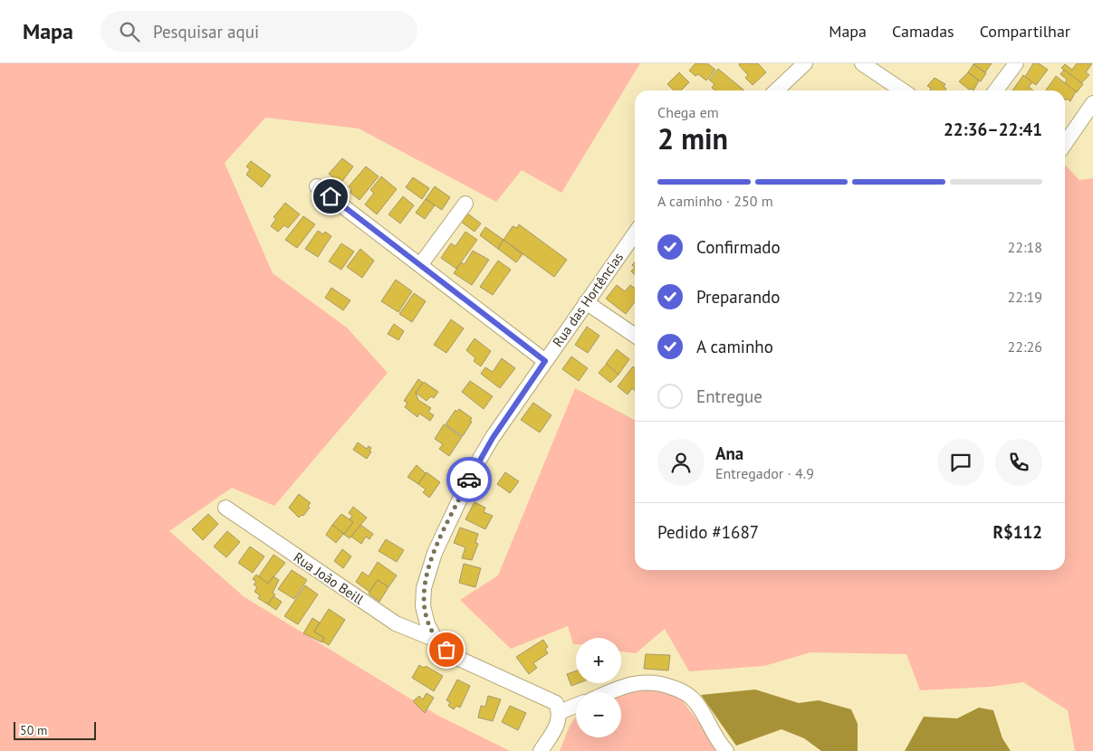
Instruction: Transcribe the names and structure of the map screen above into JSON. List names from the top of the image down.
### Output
{
  "streets": {
    "street": ["Rua das Hortências", "Rua João Beill"]
  },
  "crossings": [
    ["Rua das Hortências", "Rua João Beill"]
  ],
  "scale_bar": "50 m",
  "page": {
    "header": "Mapa",
    "search": "Pesquisar aqui",
    "nav": ["Mapa", "Camadas", "Compartilhar"],
    "heading": ["2 min", "Chega em", "22:36–22:41"],
    "panel": [
      "Ana",
      "Entregador · 4.9",
      "Pedido #1687",
      "R$112"
    ],
    "bar": "A caminho · 250 m",
    "list": [
      ["Confirmado", "22:18"],
      ["Preparando", "22:19"],
      ["A caminho", "22:26"],
      "Entregue"
    ],
    "map_buttons": ["+", "−"],
    "scale": "50 m"
  }
}
